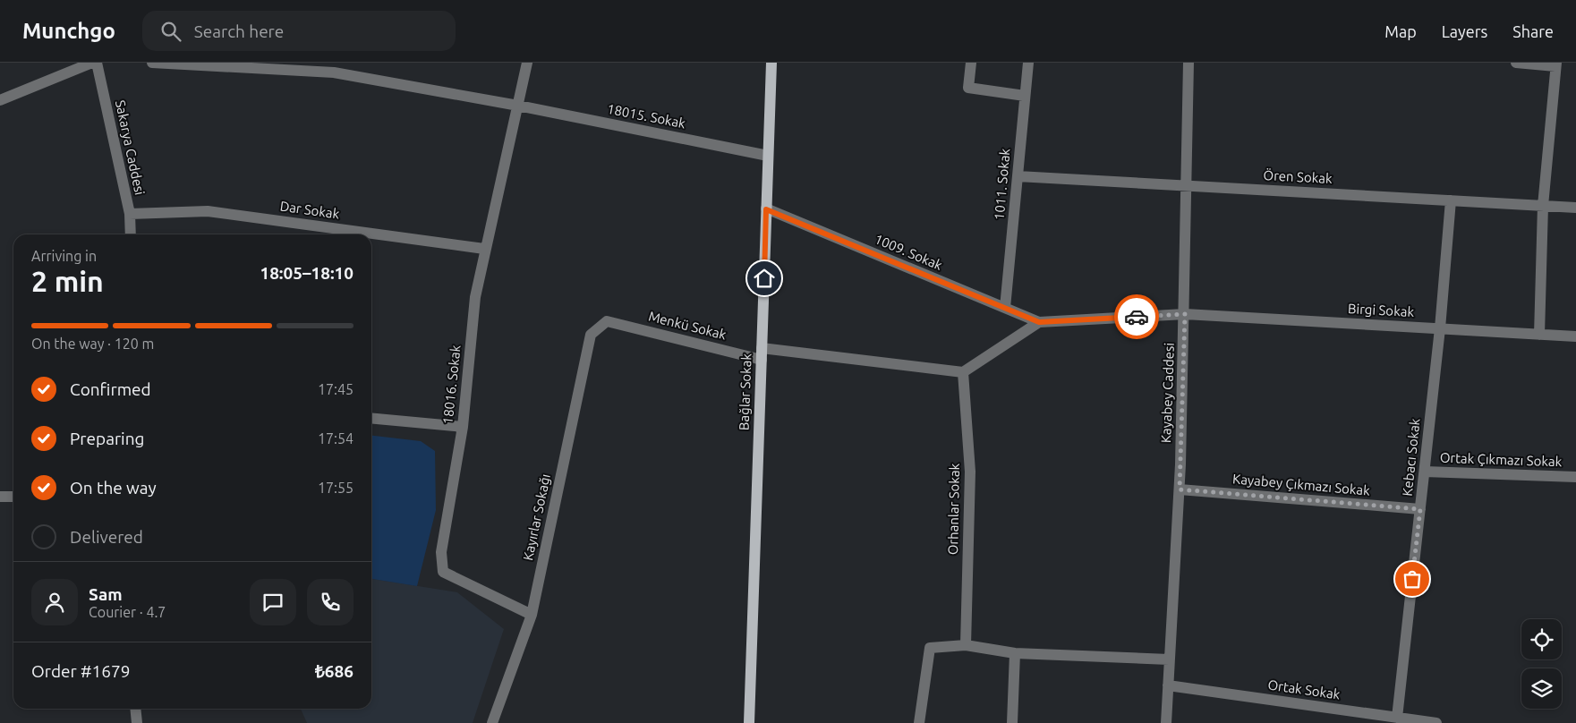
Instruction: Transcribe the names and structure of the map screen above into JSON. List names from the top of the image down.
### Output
{
  "streets": {
    "main road": ["Bağlar Sokak"],
    "street": [
      "18015. Sokak",
      "Sakarya Caddesi",
      "Ören Sokak",
      "1011. Sokak",
      "Dar Sokak",
      "1009. Sokak",
      "Birgi Sokak",
      "Menkü Sokak",
      "18016. Sokak",
      "Kayabey Caddesi",
      "Kebacı Sokak",
      "Ortak Çıkmazı Sokak",
      "Kayabey Çıkmazı Sokak",
      "Orhanlar Sokak",
      "Kayırlar Sokağı",
      "Ortak Sokak"
    ]
  },
  "crossings": [
    ["18015. Sokak", "18016. Sokak"],
    ["18015. Sokak", "Bağlar Sokak"],
    ["Sakarya Caddesi", "Dar Sokak"],
    ["Ören Sokak", "1011. Sokak"],
    ["Ören Sokak", "Kayabey Caddesi"],
    ["Ören Sokak", "Kebacı Sokak"],
    ["1011. Sokak", "1009. Sokak"],
    ["Dar Sokak", "18016. Sokak"],
    ["1009. Sokak", "Birgi Sokak"],
    ["1009. Sokak", "Bağlar Sokak"],
    ["Birgi Sokak", "Kayabey Caddesi"],
    ["Birgi Sokak", "Kebacı Sokak"],
    ["Menkü Sokak", "Bağlar Sokak"],
    ["Menkü Sokak", "Kayırlar Sokağı"],
    ["18016. Sokak", "Kayırlar Sokağı"],
    ["Kayabey Caddesi", "Kayabey Çıkmazı Sokak"],
    ["Kayabey Caddesi", "Ortak Sokak"],
    ["Kebacı Sokak", "Ortak Çıkmazı Sokak"],
    ["Kebacı Sokak", "Kayabey Çıkmazı Sokak"],
    ["Kebacı Sokak", "Ortak Sokak"]
  ],
  "page": {
    "header": "Munchgo",
    "search": "Search here",
    "nav": ["Map", "Layers", "Share"],
    "heading": ["2 min", "Arriving in", "18:05–18:10"],
    "panel": [
      "Sam",
      "Courier · 4.7",
      "Order #1679",
      "₺686"
    ],
    "bar": "On the way · 120 m",
    "list": [
      ["Confirmed", "17:45"],
      ["Preparing", "17:54"],
      ["On the way", "17:55"],
      "Delivered"
    ]
  }
}
